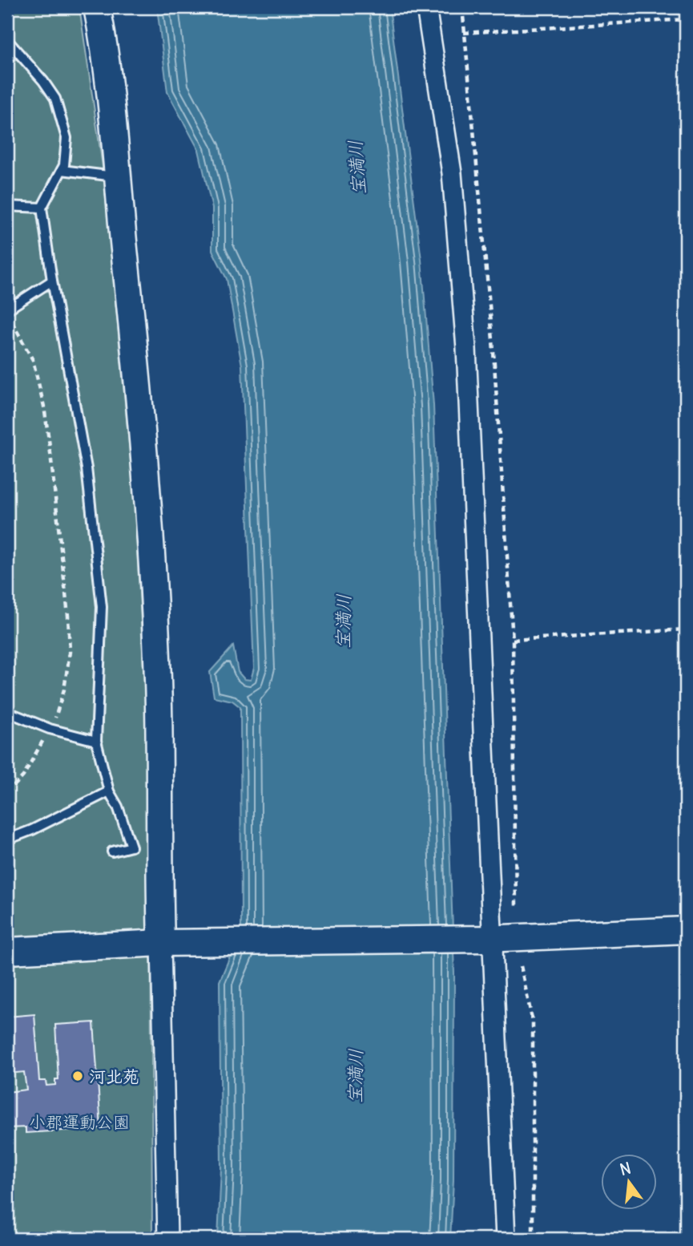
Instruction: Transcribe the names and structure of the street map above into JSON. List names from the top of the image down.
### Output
{
  "water": ["宝満川"],
  "parks": ["小郡運動公園"],
  "places": ["河北苑"],
  "north": "top"
}
